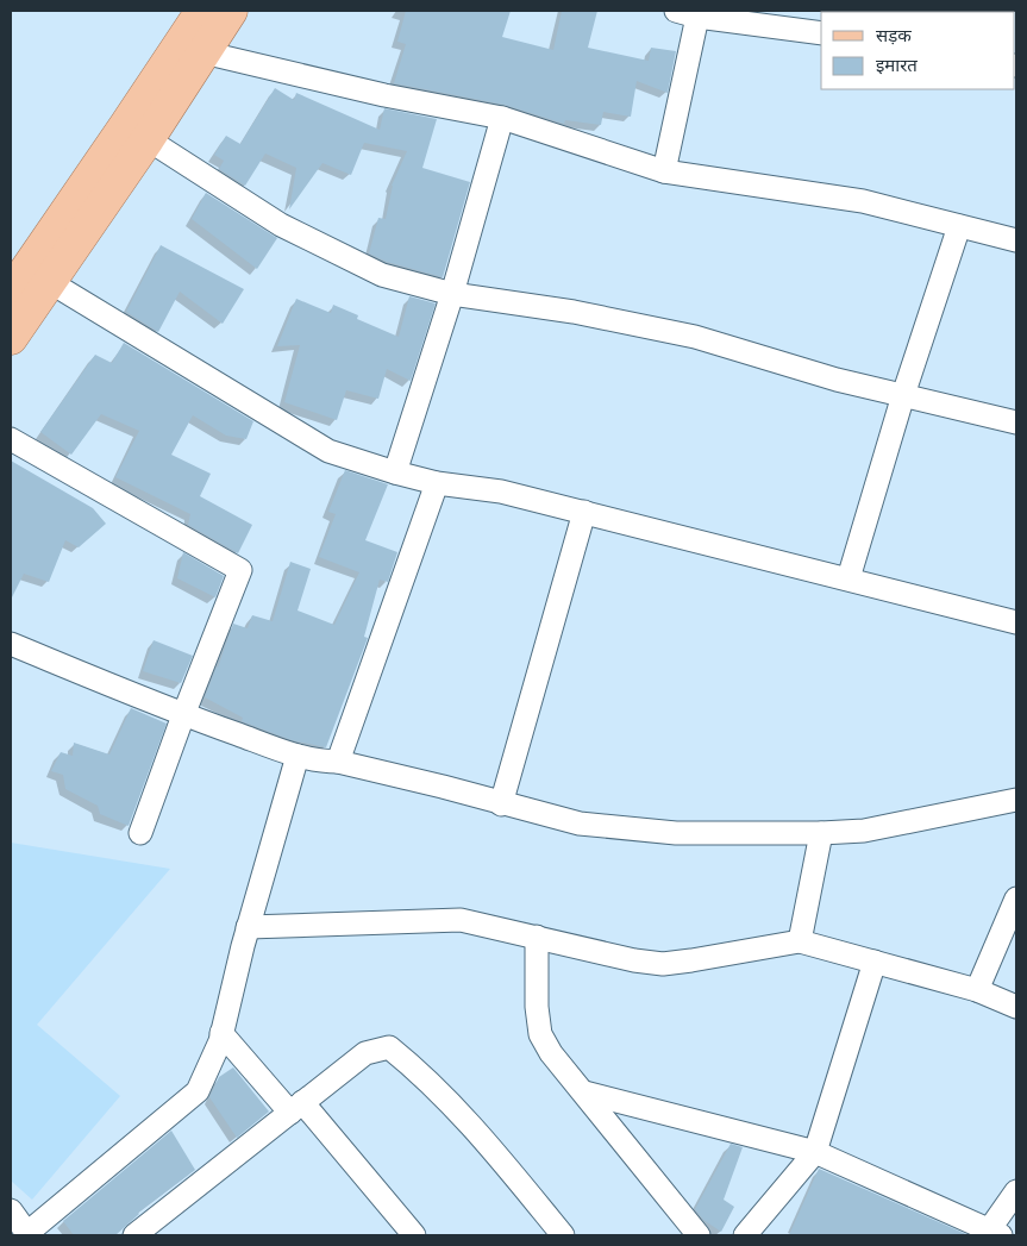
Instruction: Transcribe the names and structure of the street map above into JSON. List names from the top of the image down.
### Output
{
  "legend": ["सड़क", "इमारत"]
}
